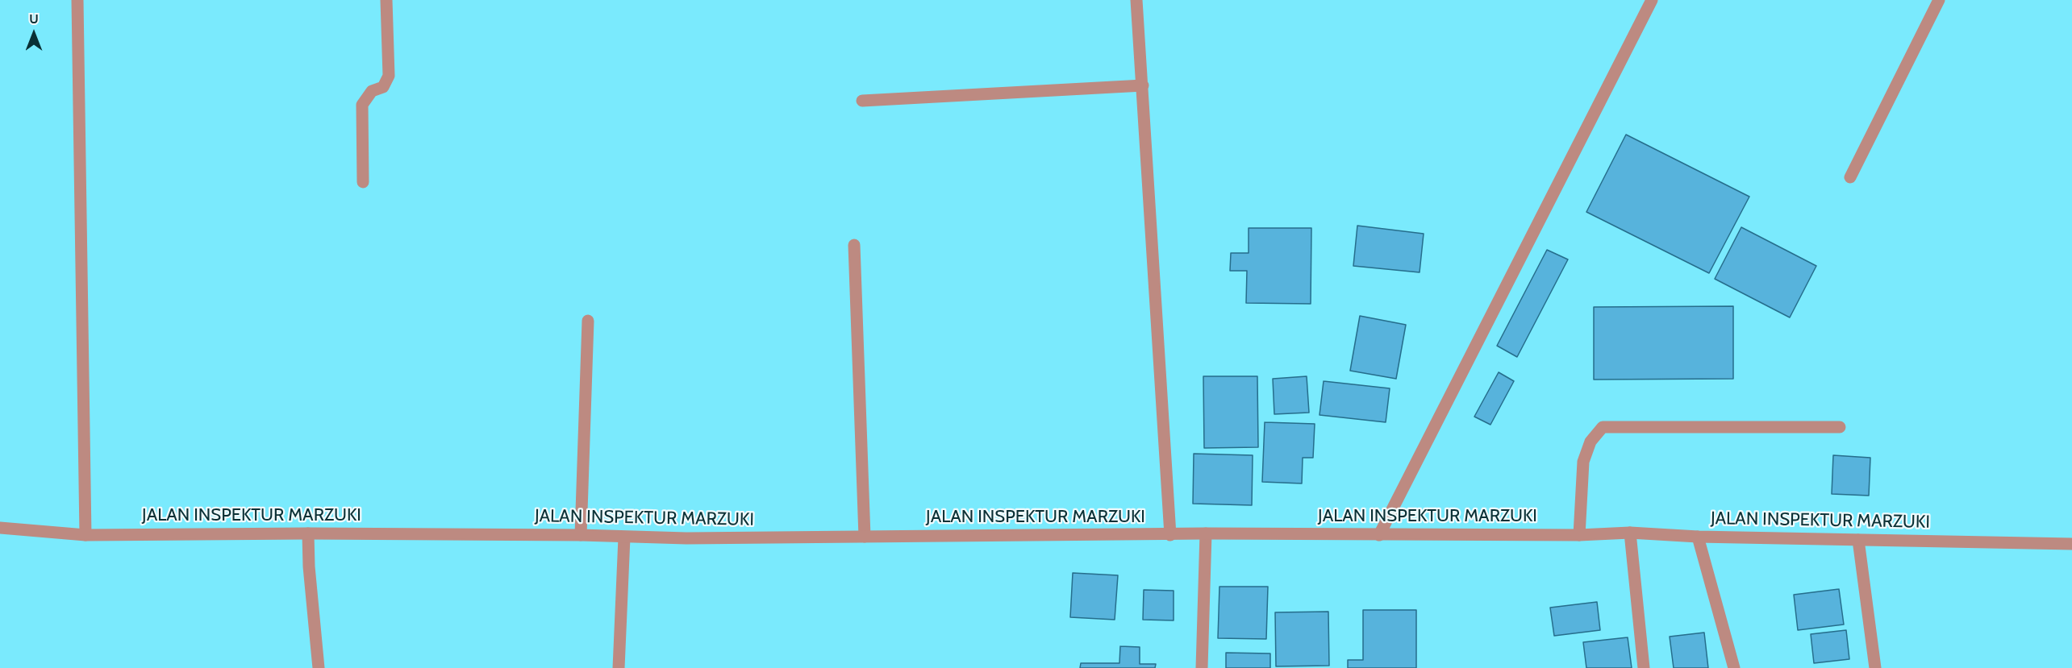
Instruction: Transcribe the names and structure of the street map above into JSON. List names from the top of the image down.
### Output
{
  "streets": {
    "street": ["JALAN INSPEKTUR MARZUKI"]
  },
  "north": "top"
}
